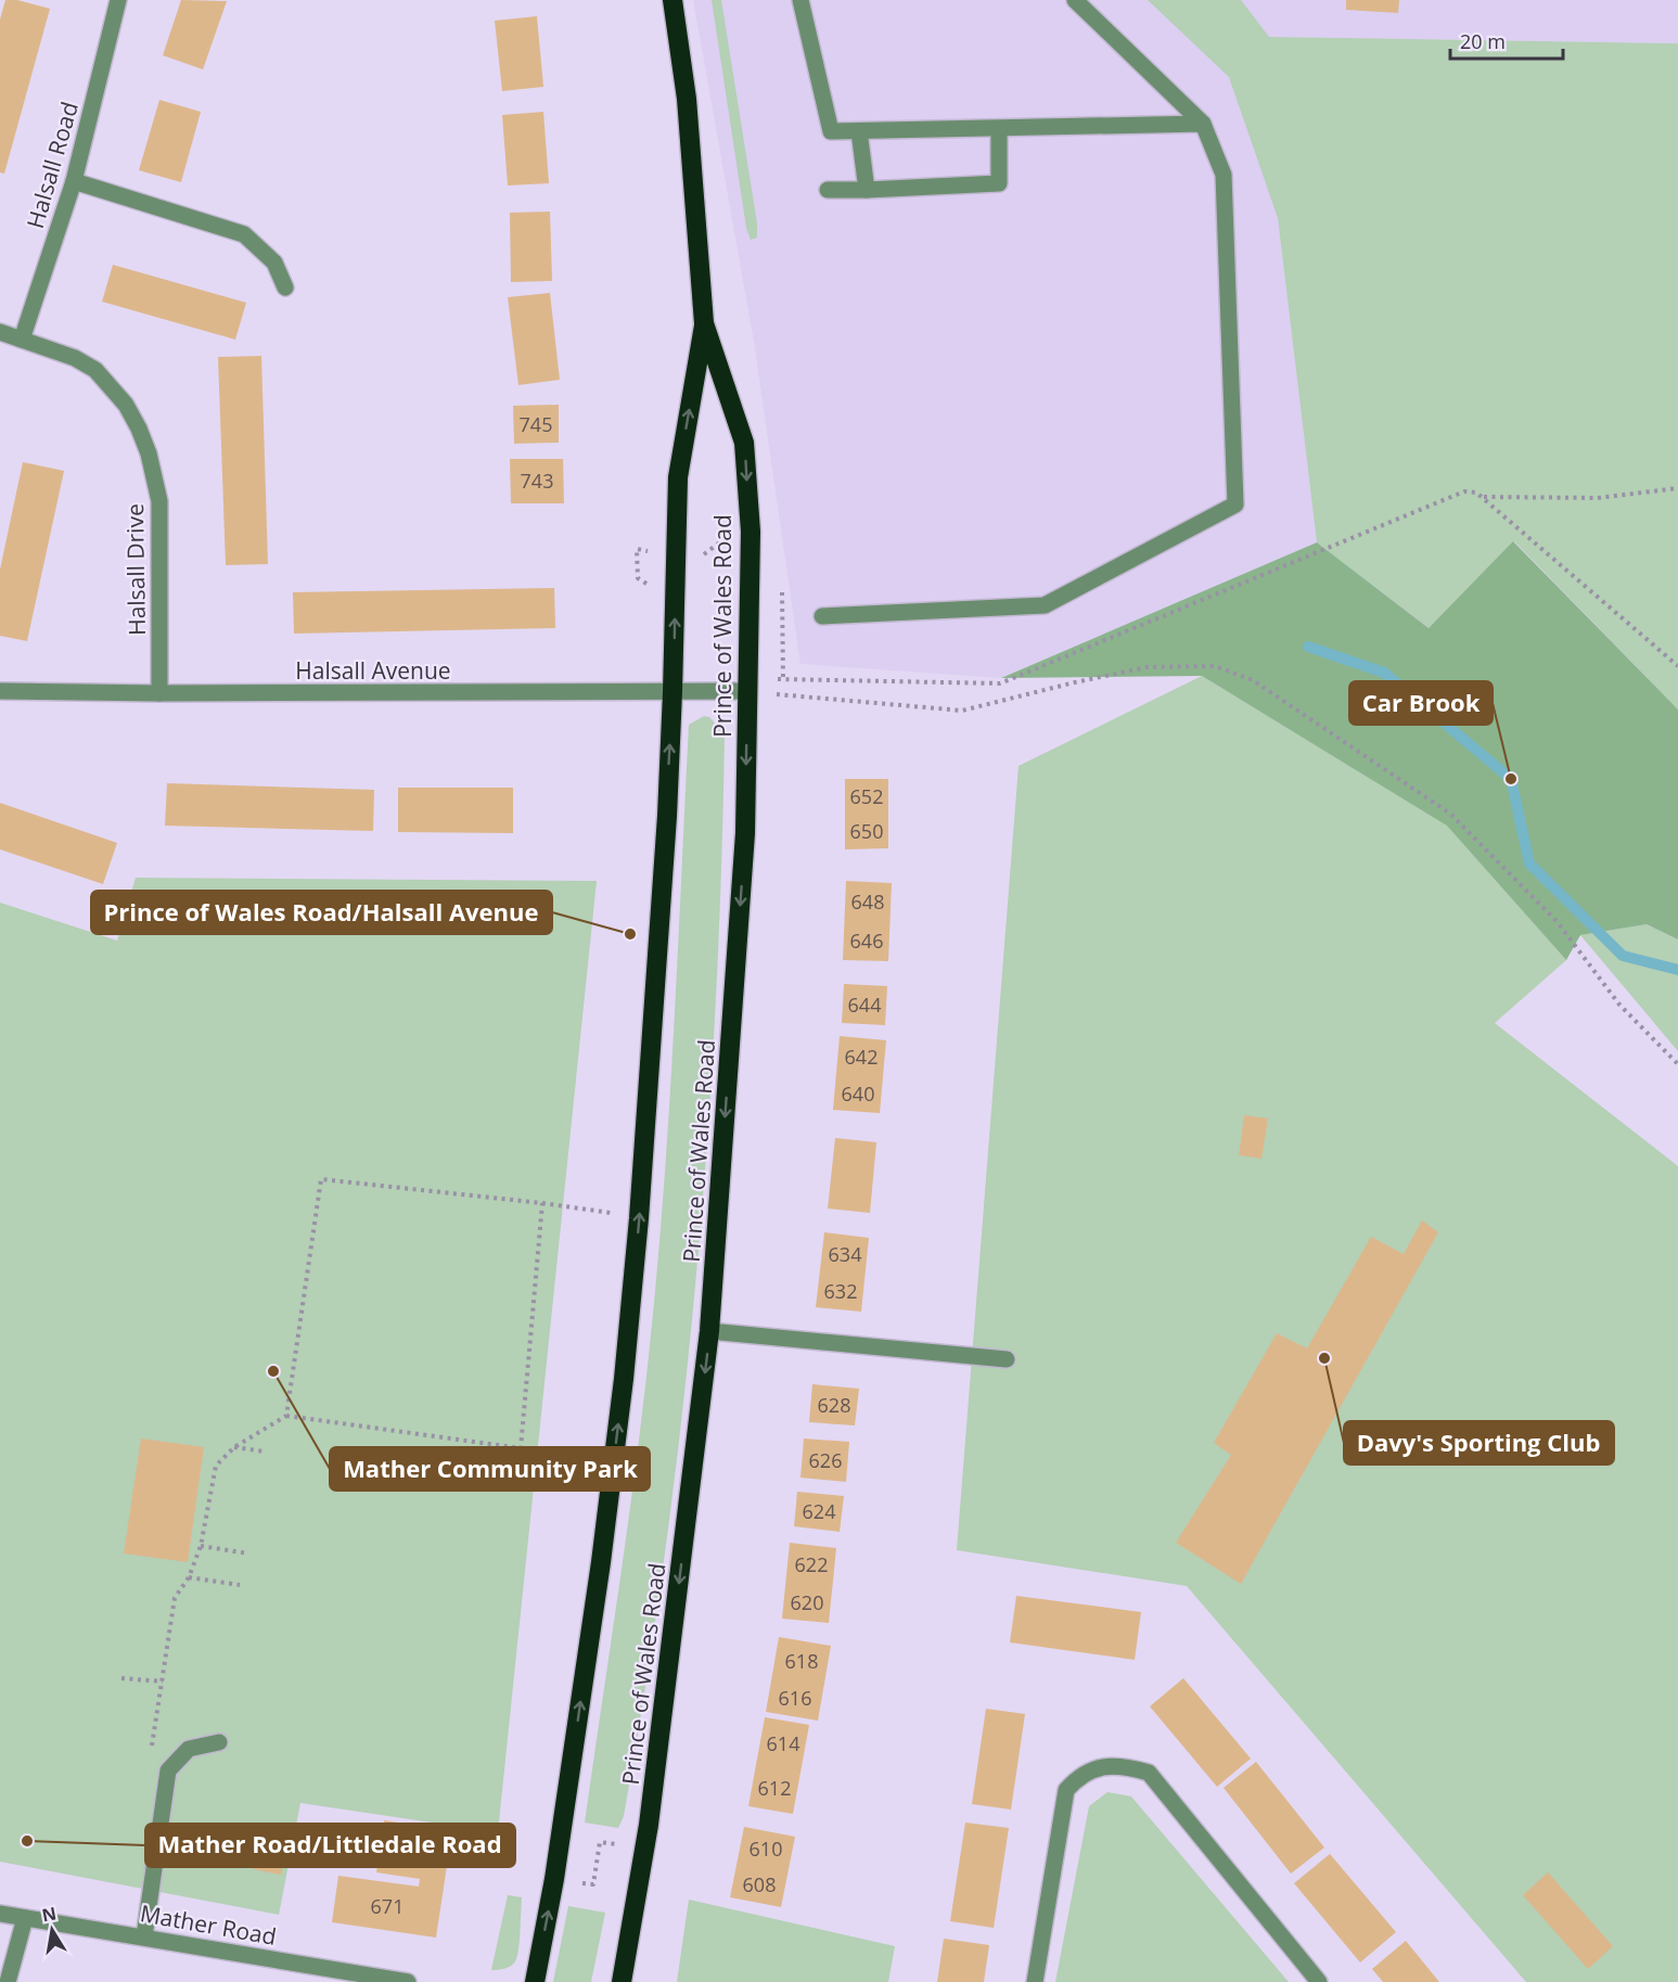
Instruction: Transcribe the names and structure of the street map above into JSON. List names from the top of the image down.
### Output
{
  "streets": {
    "highway": ["Prince of Wales Road"],
    "street": [
      "Halsall Road",
      "Halsall Drive",
      "Halsall Avenue",
      "Mather Road"
    ]
  },
  "crossings": [
    ["Halsall Road", "Halsall Drive"],
    ["Halsall Drive", "Halsall Avenue"],
    ["Prince of Wales Road", "Halsall Avenue"]
  ],
  "places": [
    "Car Brook",
    "Prince of Wales Road/Halsall Avenue",
    "Davy's Sporting Club",
    "Mather Community Park",
    "Mather Road/Littledale Road"
  ],
  "house_numbers": [
    "745",
    "743",
    "652",
    "650",
    "648",
    "646",
    "644",
    "642",
    "640",
    "634",
    "632",
    "628",
    "626",
    "624",
    "622",
    "620",
    "618",
    "616",
    "614",
    "612",
    "610",
    "608",
    "671"
  ],
  "scale_bar": "20 m",
  "north": "top"
}
